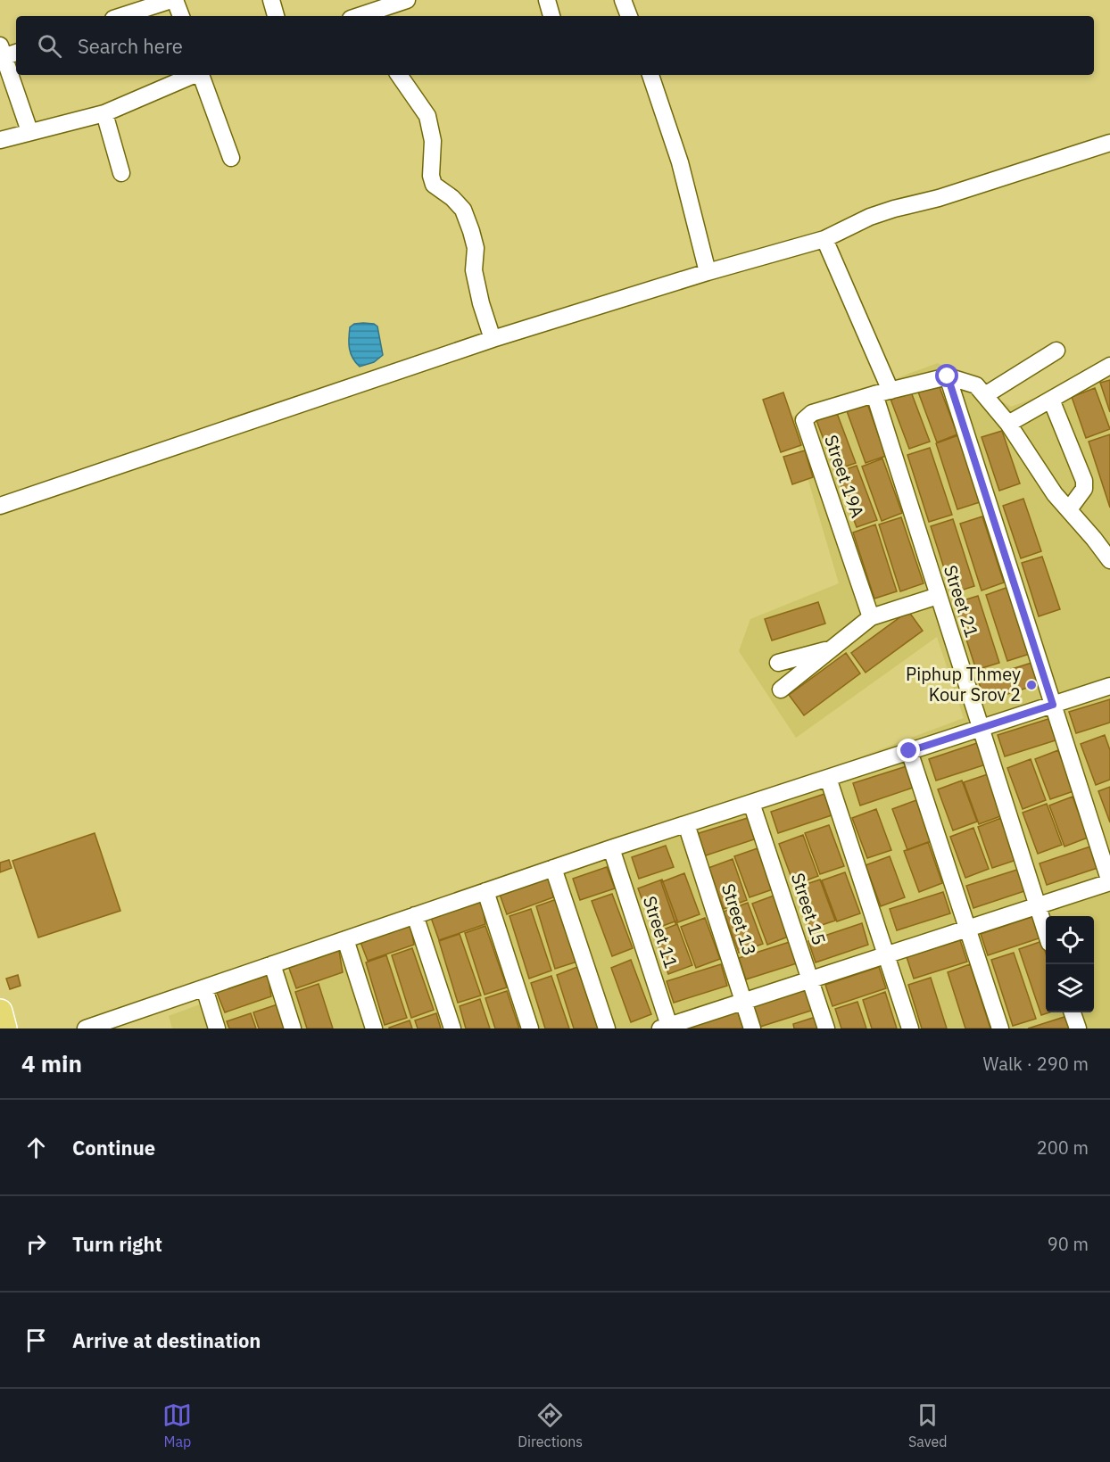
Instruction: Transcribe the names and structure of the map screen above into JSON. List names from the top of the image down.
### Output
{
  "streets": {
    "street": [
      "Street 19A",
      "Street 21",
      "Street 15",
      "Street 13",
      "Street 11"
    ]
  },
  "crossings": [
    ["Street 19A", "Street 21"]
  ],
  "places": ["Piphup Thmey Kour Srov 2"],
  "page": {
    "search": "Search here",
    "heading": ["4 min", "Walk · 290 m"],
    "list": [
      ["Continue", "200 m"],
      ["Turn right", "90 m"],
      "Arrive at destination"
    ],
    "nav": ["Map", "Directions", "Saved"]
  }
}
